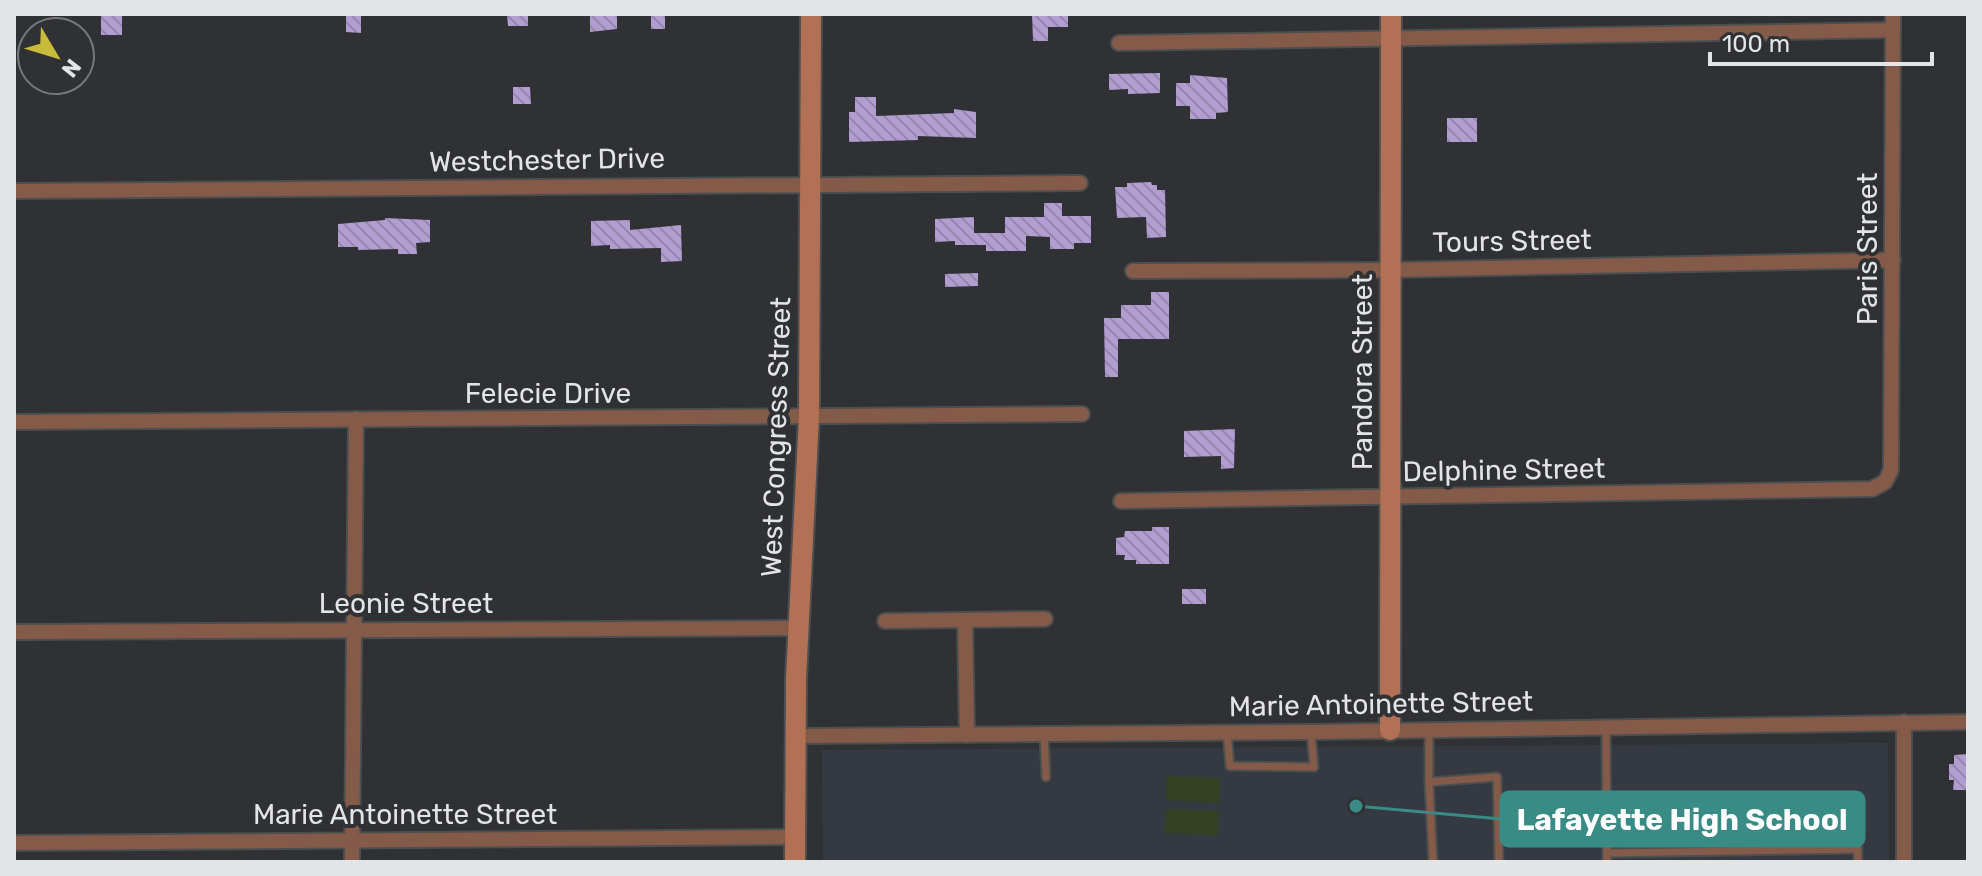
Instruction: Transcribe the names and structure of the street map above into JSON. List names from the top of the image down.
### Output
{
  "streets": {
    "main road": ["Pandora Street", "West Congress Street"],
    "street": [
      "Westchester Drive",
      "Tours Street",
      "Paris Street",
      "Felecie Drive",
      "Delphine Street",
      "Leonie Street",
      "Marie Antoinette Street"
    ]
  },
  "crossings": [
    ["Westchester Drive", "West Congress Street"],
    ["Tours Street", "Paris Street"],
    ["Tours Street", "Pandora Street"],
    ["Paris Street", "Delphine Street"],
    ["Pandora Street", "Delphine Street"],
    ["Pandora Street", "Marie Antoinette Street"],
    ["Felecie Drive", "West Congress Street"],
    ["West Congress Street", "Leonie Street"],
    ["West Congress Street", "Marie Antoinette Street"]
  ],
  "places": ["Lafayette High School"],
  "scale_bar": "100 m",
  "north": "bottom right"
}
